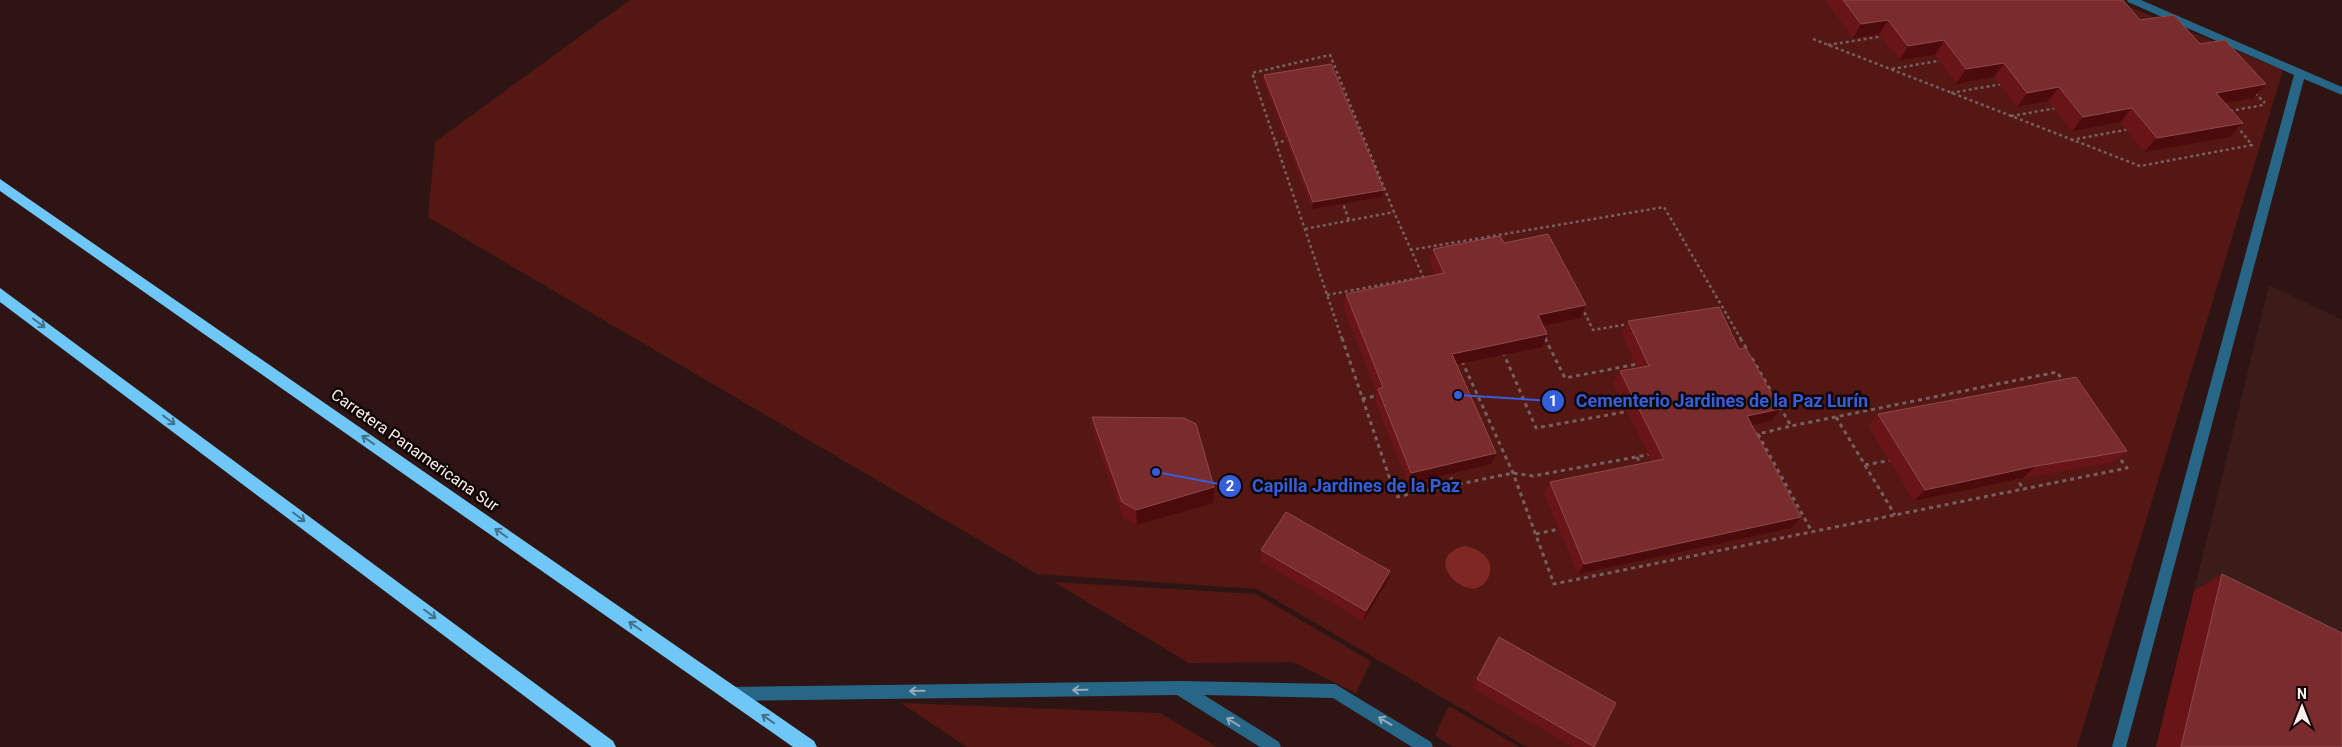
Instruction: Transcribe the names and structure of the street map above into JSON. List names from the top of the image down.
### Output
{
  "streets": {
    "highway": ["Carretera Panamericana Sur"]
  },
  "places": ["Cementerio Jardines de la Paz Lurín", "Capilla Jardines de la Paz"],
  "north": "top"
}
